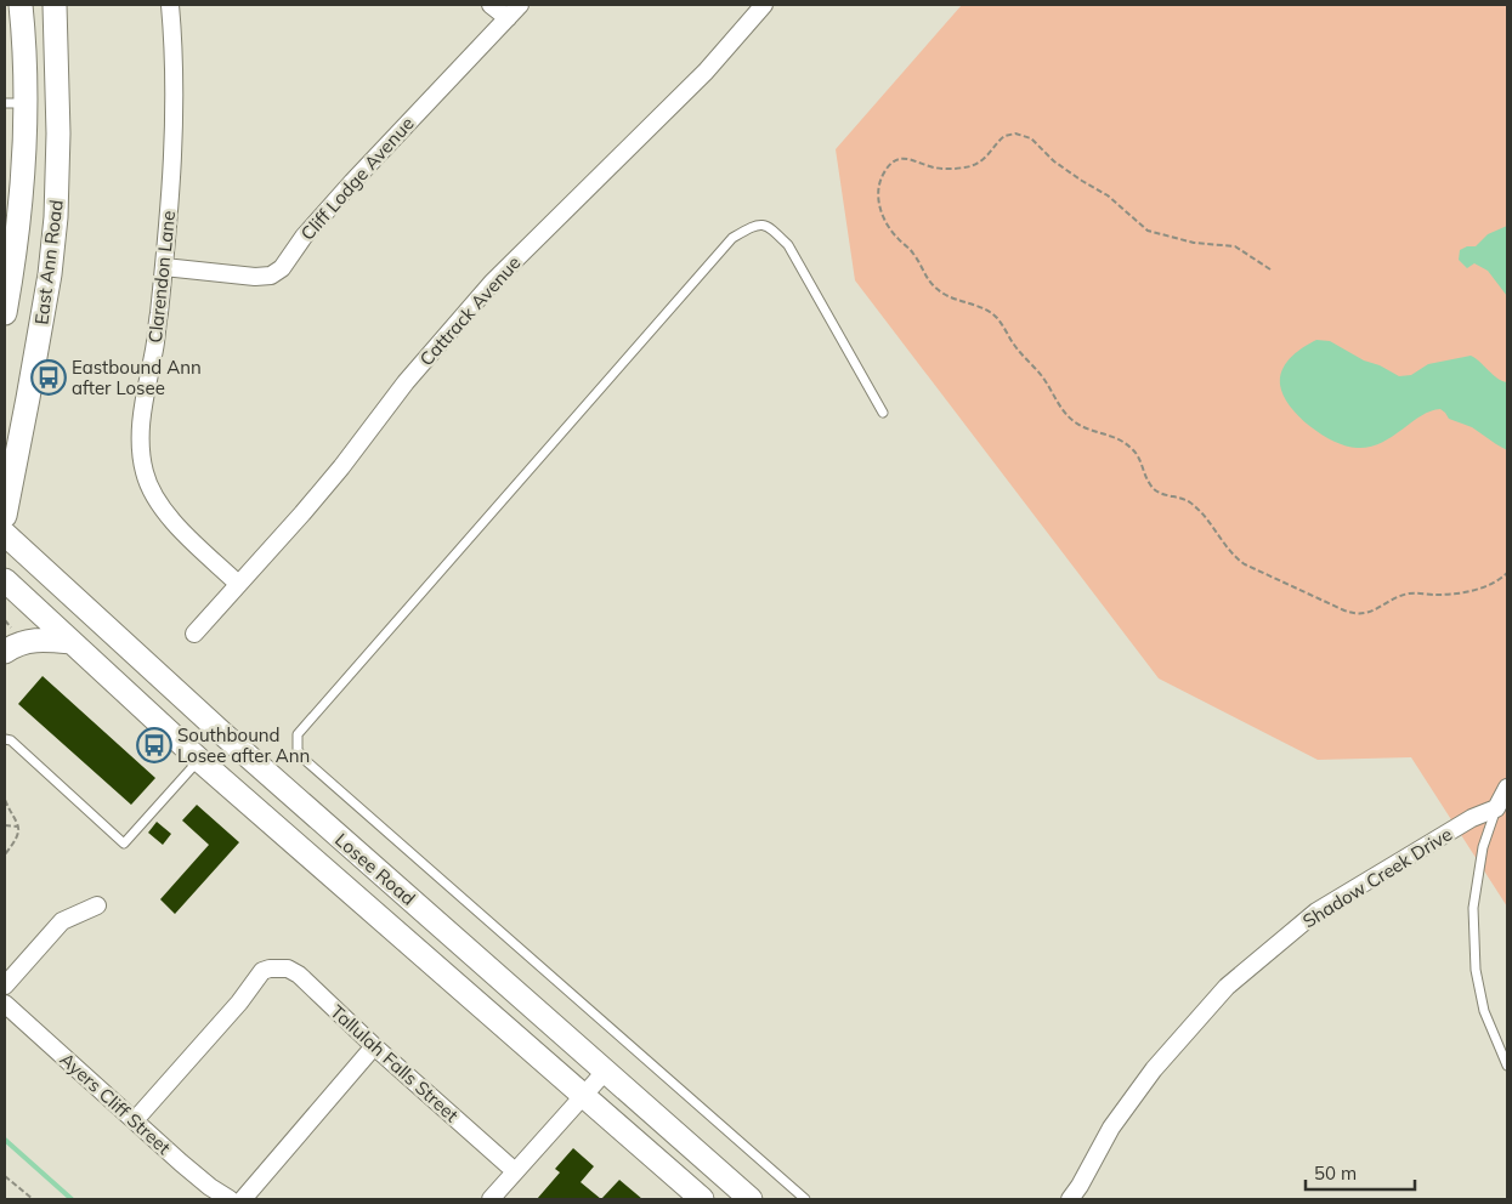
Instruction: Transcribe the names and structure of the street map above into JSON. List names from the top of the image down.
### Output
{
  "streets": {
    "main road": ["East Ann Road", "Losee Road"],
    "street": [
      "Cliff Lodge Avenue",
      "Clarendon Lane",
      "Cattrack Avenue",
      "Shadow Creek Drive",
      "Tallulah Falls Street",
      "Ayers Cliff Street"
    ]
  },
  "crossings": [
    ["Cliff Lodge Avenue", "Clarendon Lane"],
    ["Clarendon Lane", "Cattrack Avenue"],
    ["Tallulah Falls Street", "Ayers Cliff Street"]
  ],
  "places": {
    "bus stop": ["Eastbound Ann after Losee", "Southbound Losee after Ann"]
  },
  "scale_bar": "50 m"
}
